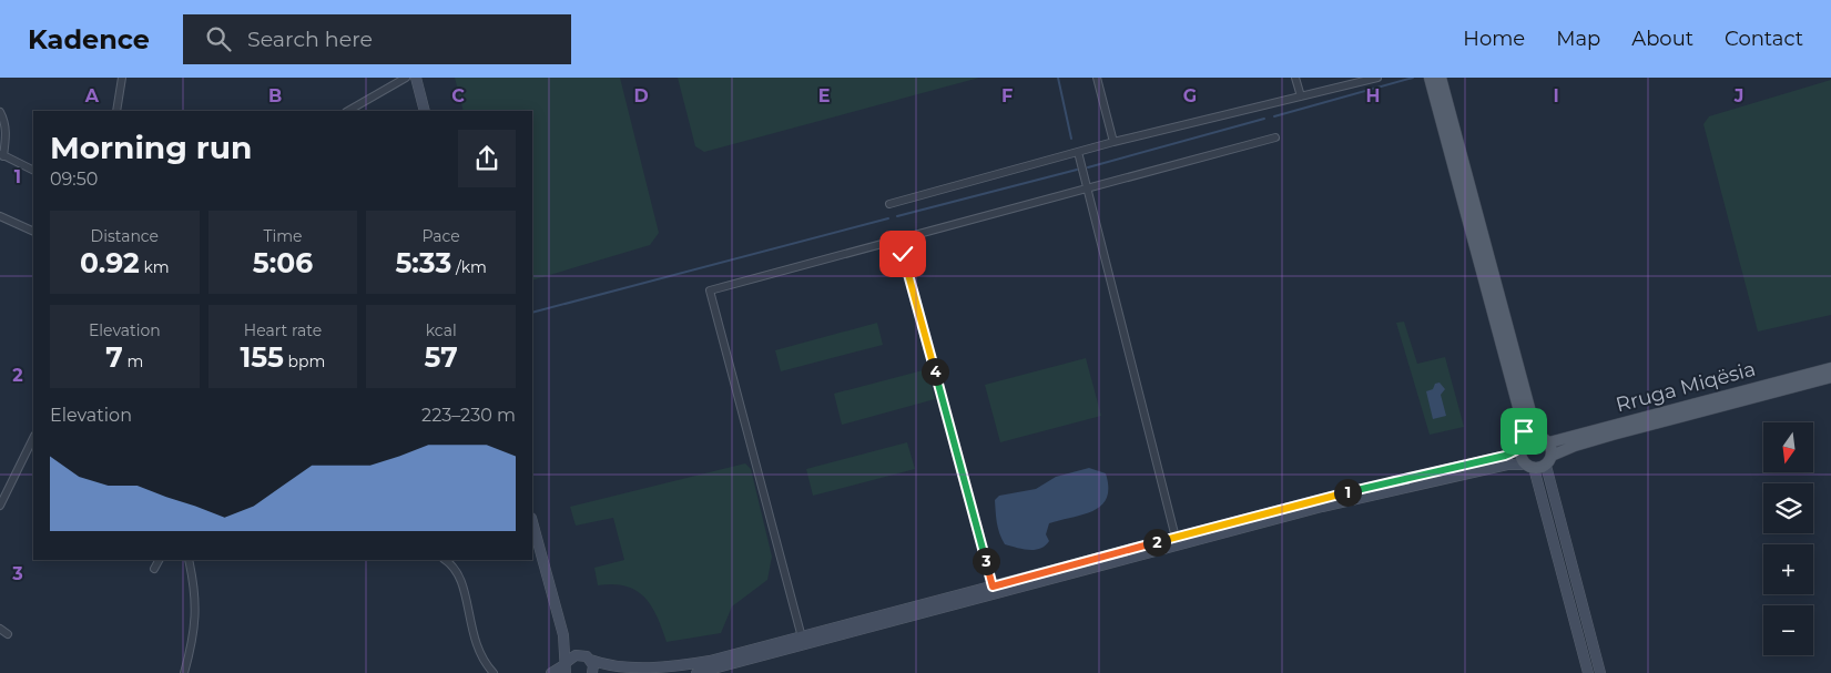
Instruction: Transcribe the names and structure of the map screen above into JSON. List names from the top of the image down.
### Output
{
  "streets": {
    "main road": ["Rruga Miqësia"]
  },
  "north": "bottom",
  "page": {
    "header": "Kadence",
    "search": "Search here",
    "nav": [
      "Home",
      "Map",
      "About",
      "Contact"
    ],
    "heading": ["Morning run", "09:50"],
    "stats": [
      ["Distance", "0.92 km"],
      ["Time", "5:06"],
      ["Pace", "5:33 /km"],
      ["Elevation", "7 m"],
      ["Heart rate", "155 bpm"],
      ["kcal", "57"]
    ],
    "pins": [
      "4",
      "1",
      "2",
      "3"
    ],
    "chart": ["Elevation", "223–230 m"],
    "map_buttons": ["+", "−"]
  },
  "grid": {
    "columns": [
      "A",
      "B",
      "C",
      "D",
      "E",
      "F",
      "G",
      "H",
      "I",
      "J"
    ],
    "rows": ["1", "2", "3"]
  }
}
